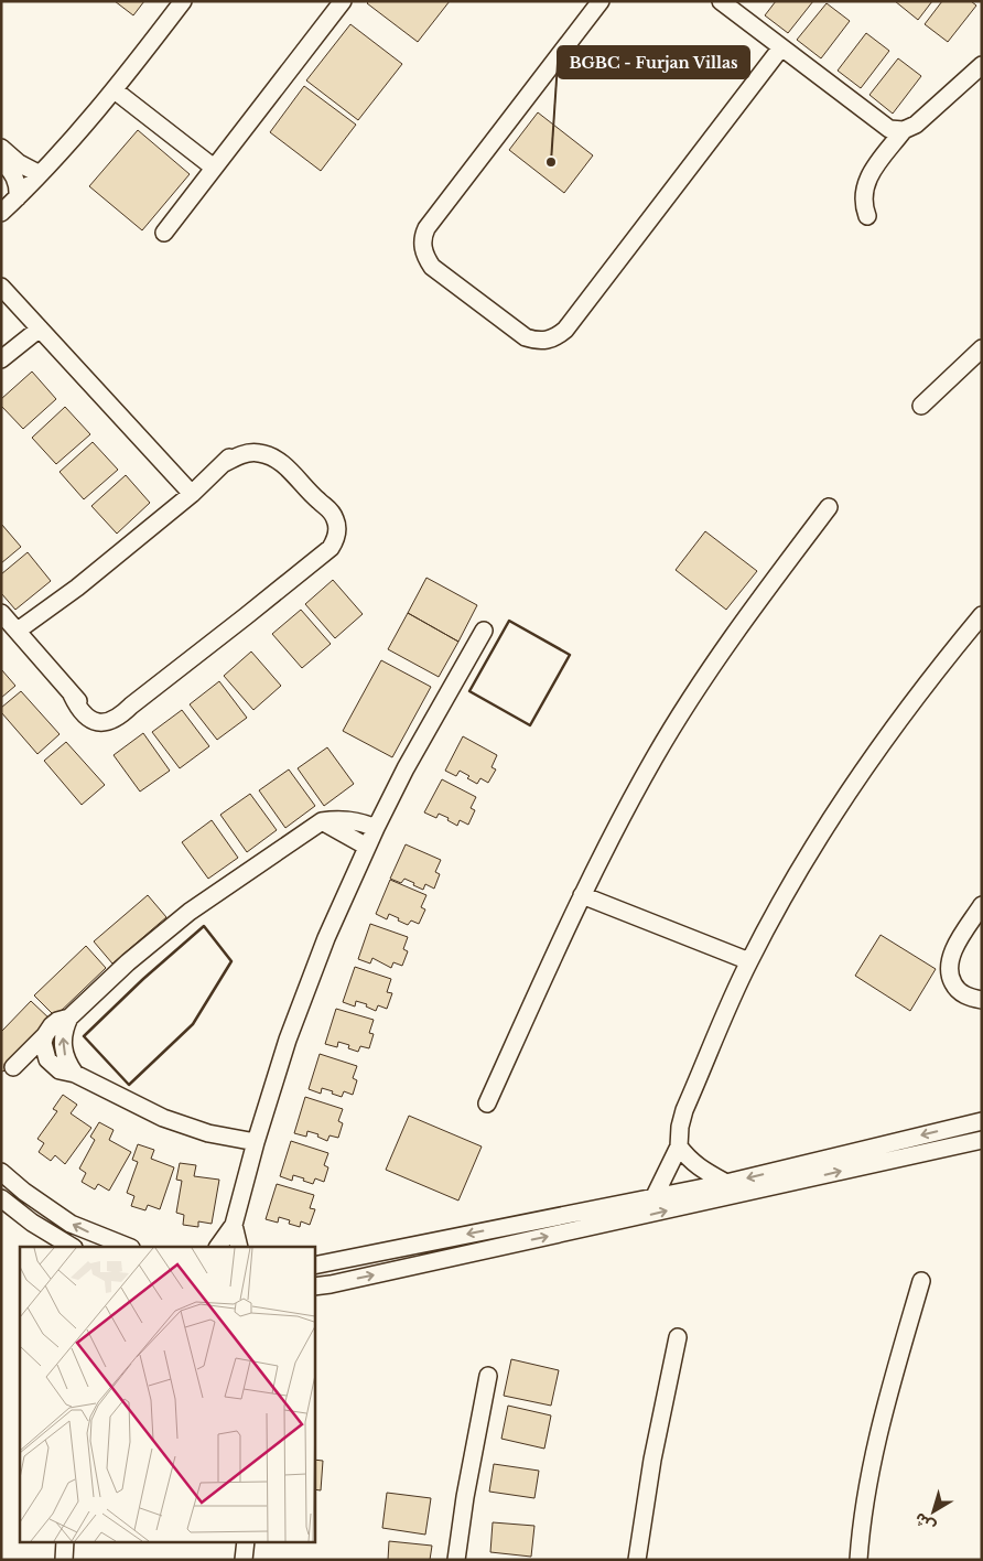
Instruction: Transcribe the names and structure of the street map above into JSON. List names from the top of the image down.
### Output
{
  "places": ["BGBC - Furjan Villas"],
  "north": "bottom left"
}
